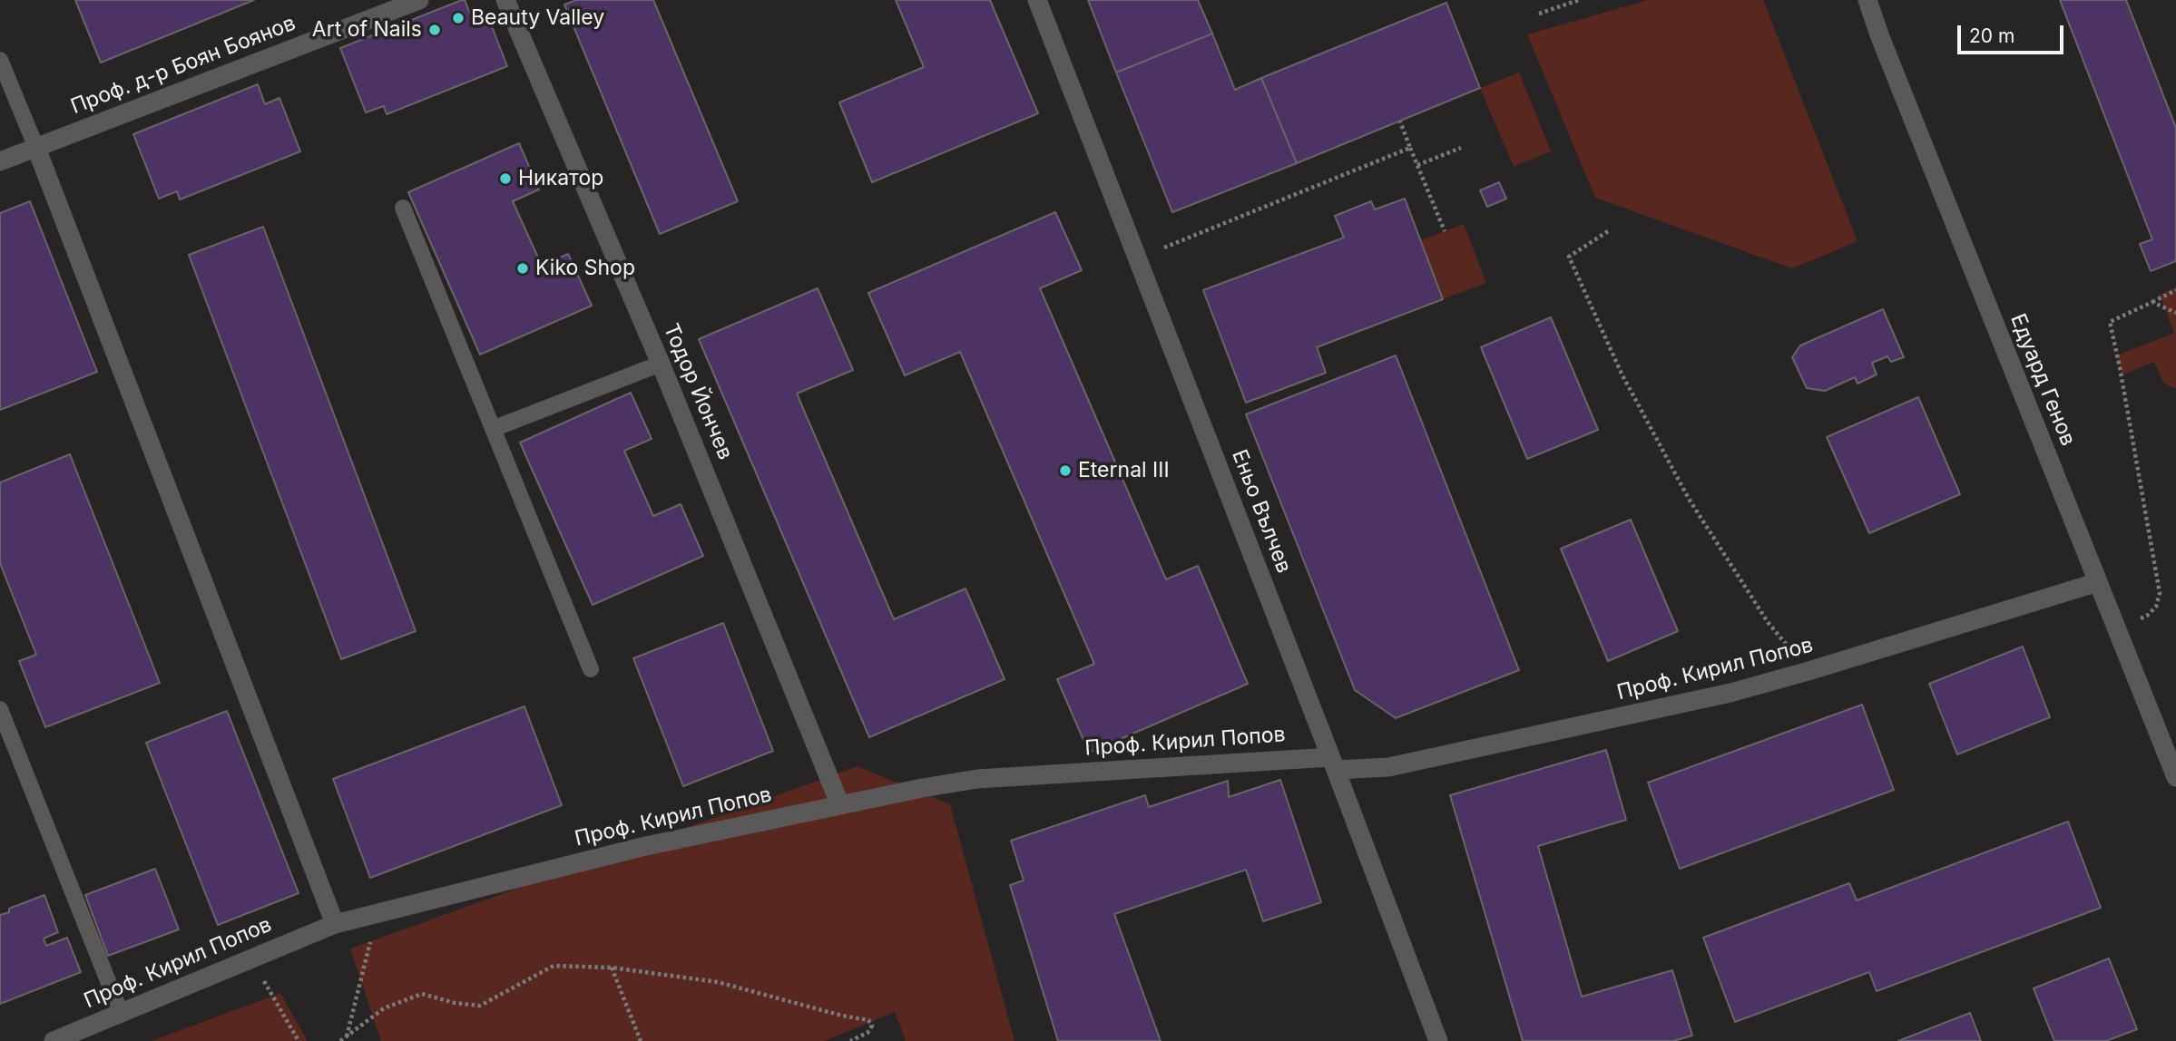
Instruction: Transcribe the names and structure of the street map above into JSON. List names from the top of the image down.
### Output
{
  "streets": {
    "street": [
      "Проф. д-р Боян Боянов",
      "Едуард Генов",
      "Тодор Йончев",
      "Еньо Вълчев",
      "Проф. Кирил Попов"
    ]
  },
  "crossings": [
    ["Едуард Генов", "Проф. Кирил Попов"],
    ["Тодор Йончев", "Проф. Кирил Попов"],
    ["Еньо Вълчев", "Проф. Кирил Попов"]
  ],
  "places": [
    "Beauty Valley",
    "Art of Nails",
    "Никатор",
    "Kiko Shop",
    "Eternal III"
  ],
  "scale_bar": "20 m"
}
